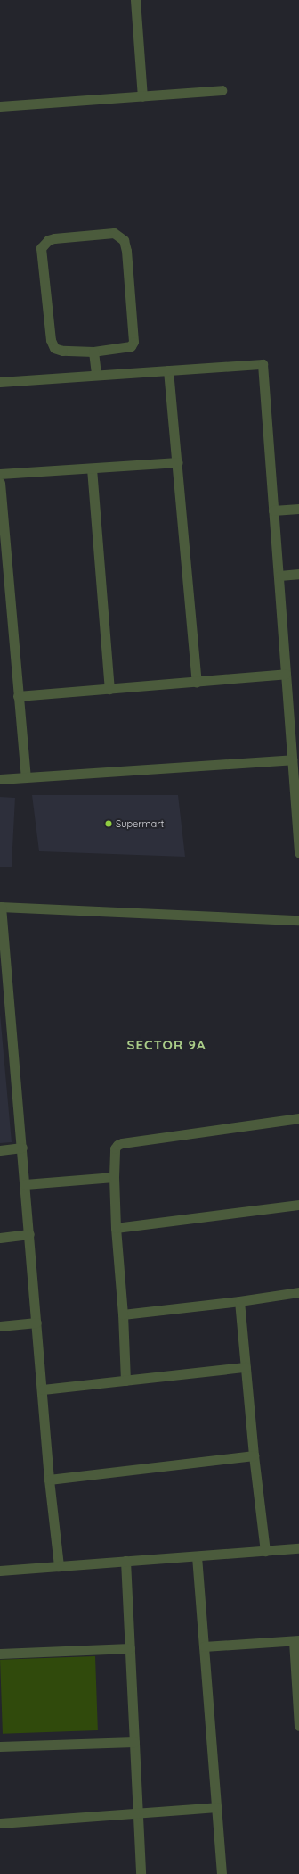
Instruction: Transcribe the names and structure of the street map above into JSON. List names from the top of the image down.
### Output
{
  "districts": ["SECTOR 9A"],
  "places": ["Supermart"]
}
